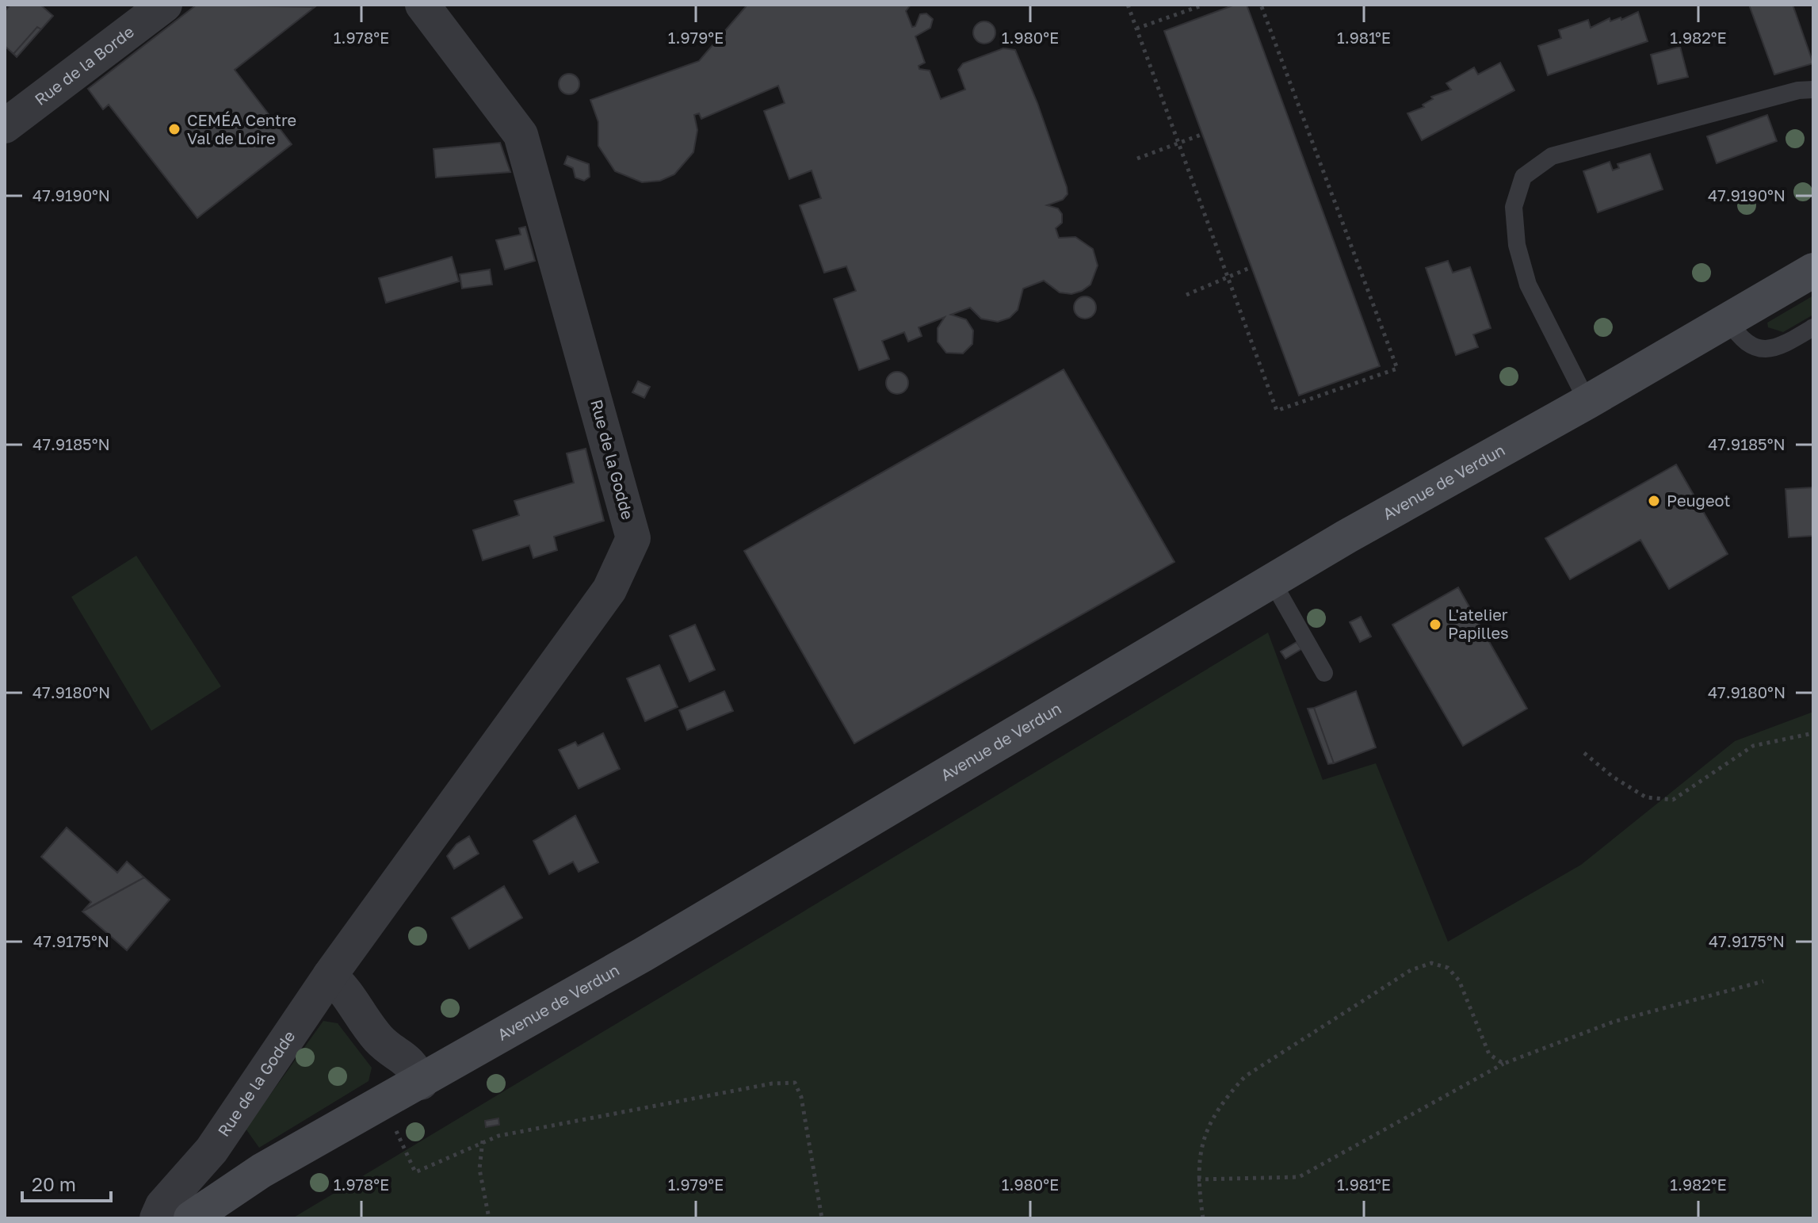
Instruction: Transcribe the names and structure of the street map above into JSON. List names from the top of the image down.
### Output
{
  "streets": {
    "main road": ["Avenue de Verdun"],
    "street": ["Rue de la Borde", "Rue de la Godde"]
  },
  "places": ["CEMÉA Centre Val de Loire", "Peugeot", "L'atelier Papilles"],
  "scale_bar": "20 m",
  "coordinates": [
    "1.978°E",
    "1.979°E",
    "1.980°E",
    "1.981°E",
    "1.982°E",
    "47.9190°N",
    "47.9185°N",
    "47.9180°N",
    "47.9175°N"
  ]
}
